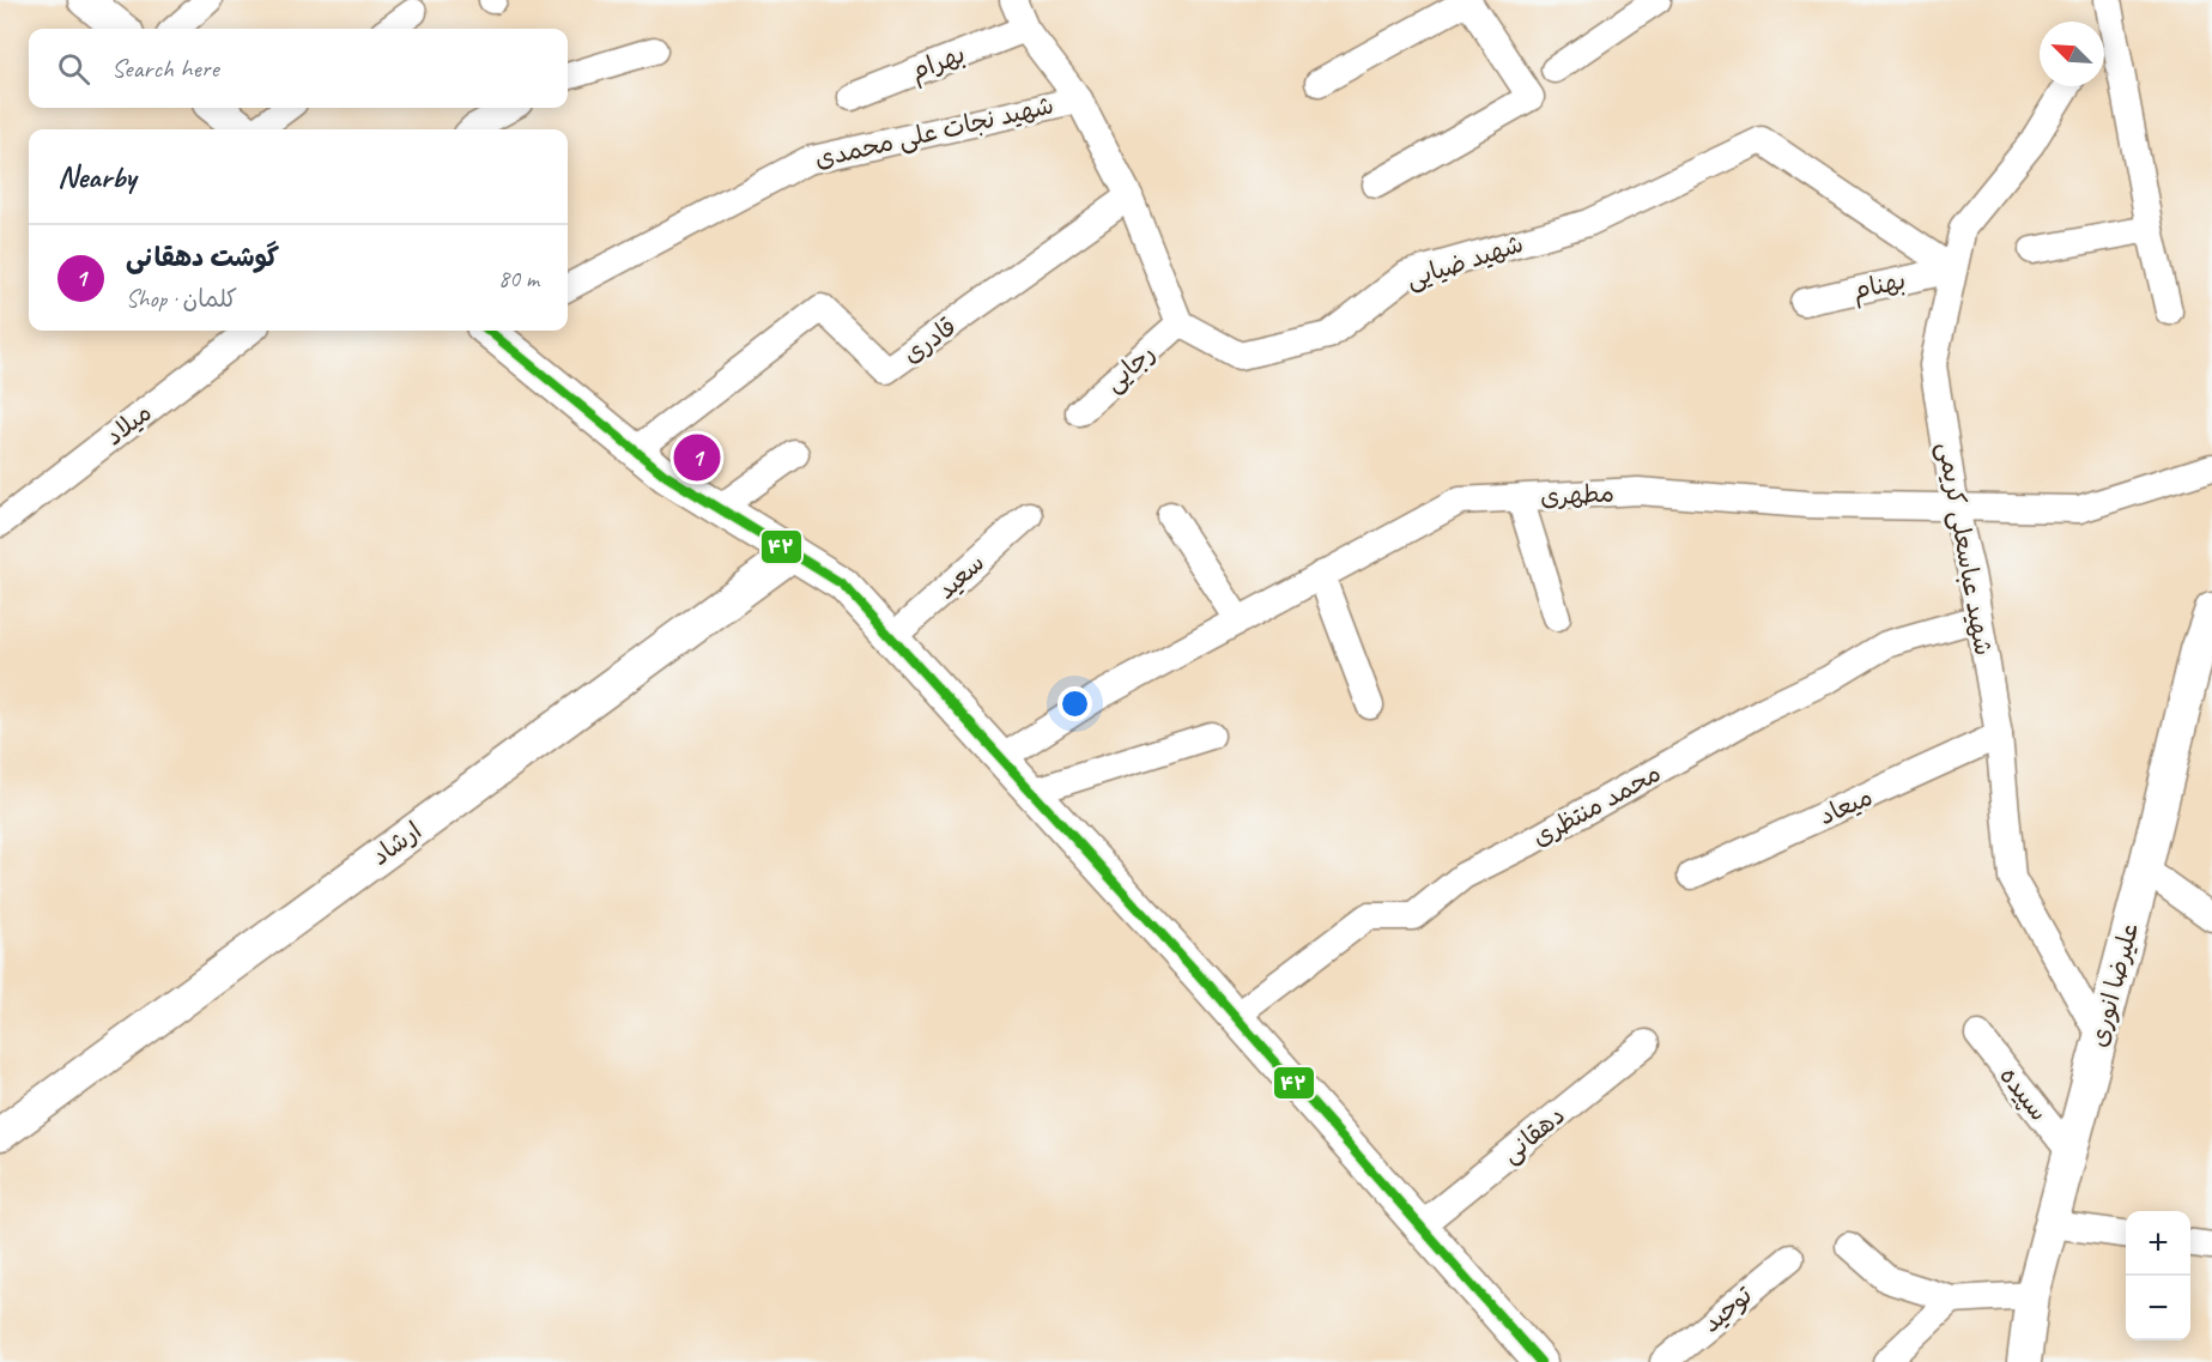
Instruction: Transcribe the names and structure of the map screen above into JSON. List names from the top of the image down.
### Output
{
  "streets": {
    "street": [
      "بهرام",
      "شهید نجات علی محمدی",
      "شهید ضیایی",
      "بهنام",
      "قادری",
      "رجایی",
      "میلاد",
      "مطهری",
      "شهید عباسعلی کریمی",
      "سعید",
      "محمد منتظری",
      "میعاد",
      "ارشاد",
      "علیرضا انوری",
      "سپیده",
      "دهقانی",
      "توحید"
    ]
  },
  "crossings": [
    ["شهید ضیایی", "بهنام"],
    ["شهید ضیایی", "رجایی"],
    ["شهید ضیایی", "شهید عباسعلی کریمی"],
    ["بهنام", "شهید عباسعلی کریمی"],
    ["مطهری", "شهید عباسعلی کریمی"],
    ["شهید عباسعلی کریمی", "محمد منتظری"],
    ["شهید عباسعلی کریمی", "میعاد"],
    ["شهید عباسعلی کریمی", "علیرضا انوری"],
    ["علیرضا انوری", "سپیده"]
  ],
  "lines": ["transit line ۴۲"],
  "north": "top left",
  "page": {
    "search": "Search here",
    "heading": "Nearby",
    "list": [
      {
        "mark": "1",
        "name": "گوشت دهقانی",
        "note": "Shop · کلمان",
        "value": "80 m"
      }
    ],
    "pins": "1",
    "map_buttons": ["+", "−"]
  }
}
